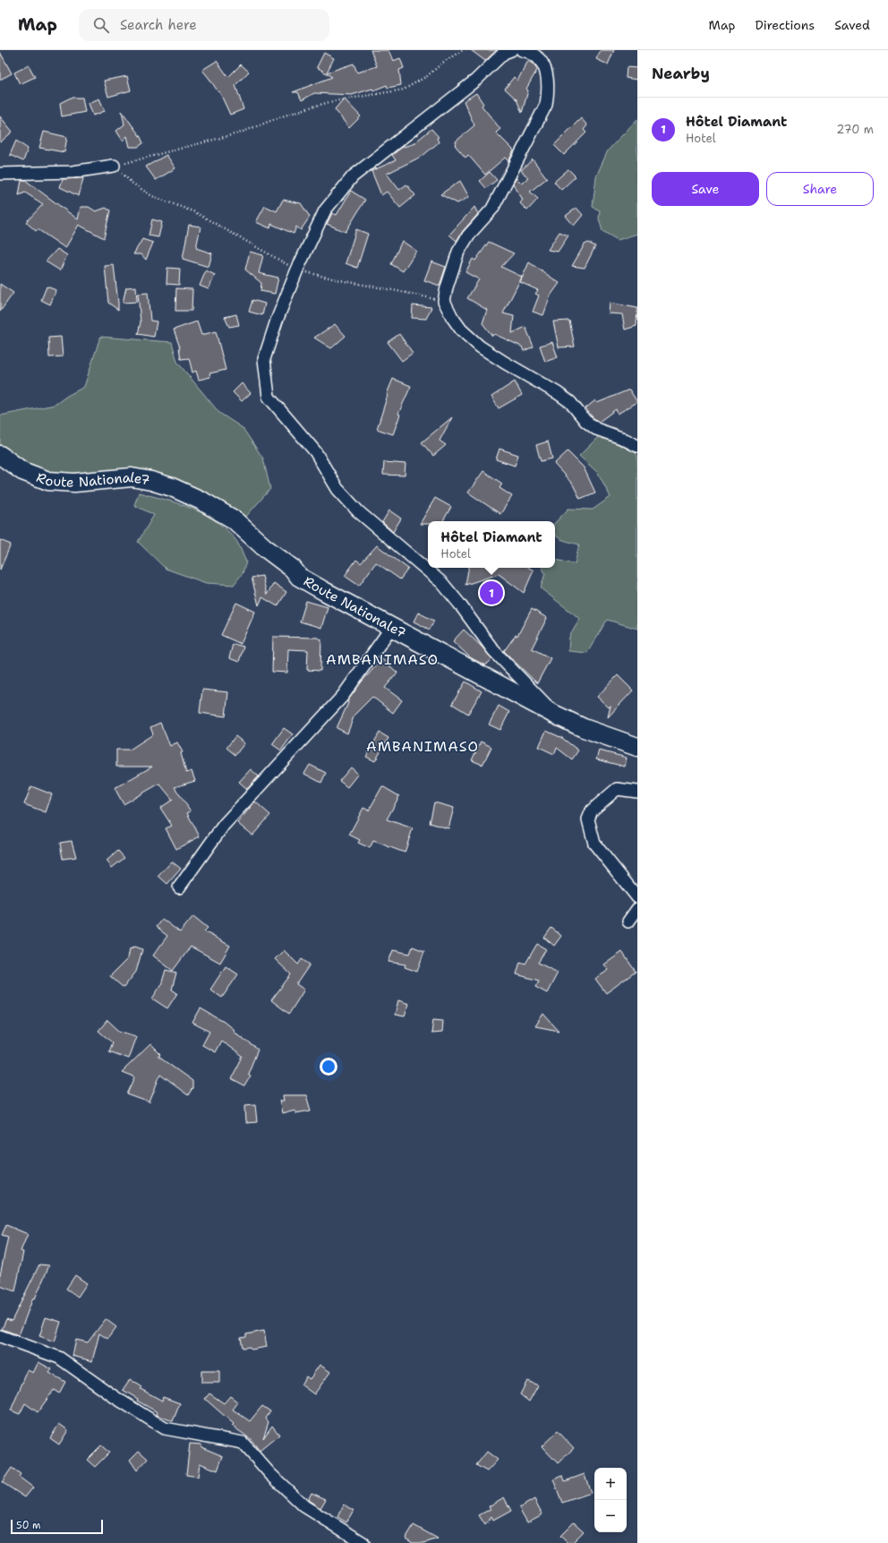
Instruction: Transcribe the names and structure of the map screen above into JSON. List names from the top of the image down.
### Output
{
  "streets": {
    "main road": ["Route Nationale7"]
  },
  "districts": ["AMBANIMASO", "AMBANIMASO"],
  "scale_bar": "50 m",
  "page": {
    "header": "Map",
    "search": "Search here",
    "nav": ["Map", "Directions", "Saved"],
    "heading": "Nearby",
    "list": [
      {
        "mark": "1",
        "name": "Hôtel Diamant",
        "note": "Hotel",
        "value": "270 m"
      }
    ],
    "buttons": ["Save", "Share"],
    "popup": ["Hôtel Diamant", "Hotel"],
    "pins": "1",
    "map_buttons": ["+", "−"],
    "scale": "50 m"
  }
}
